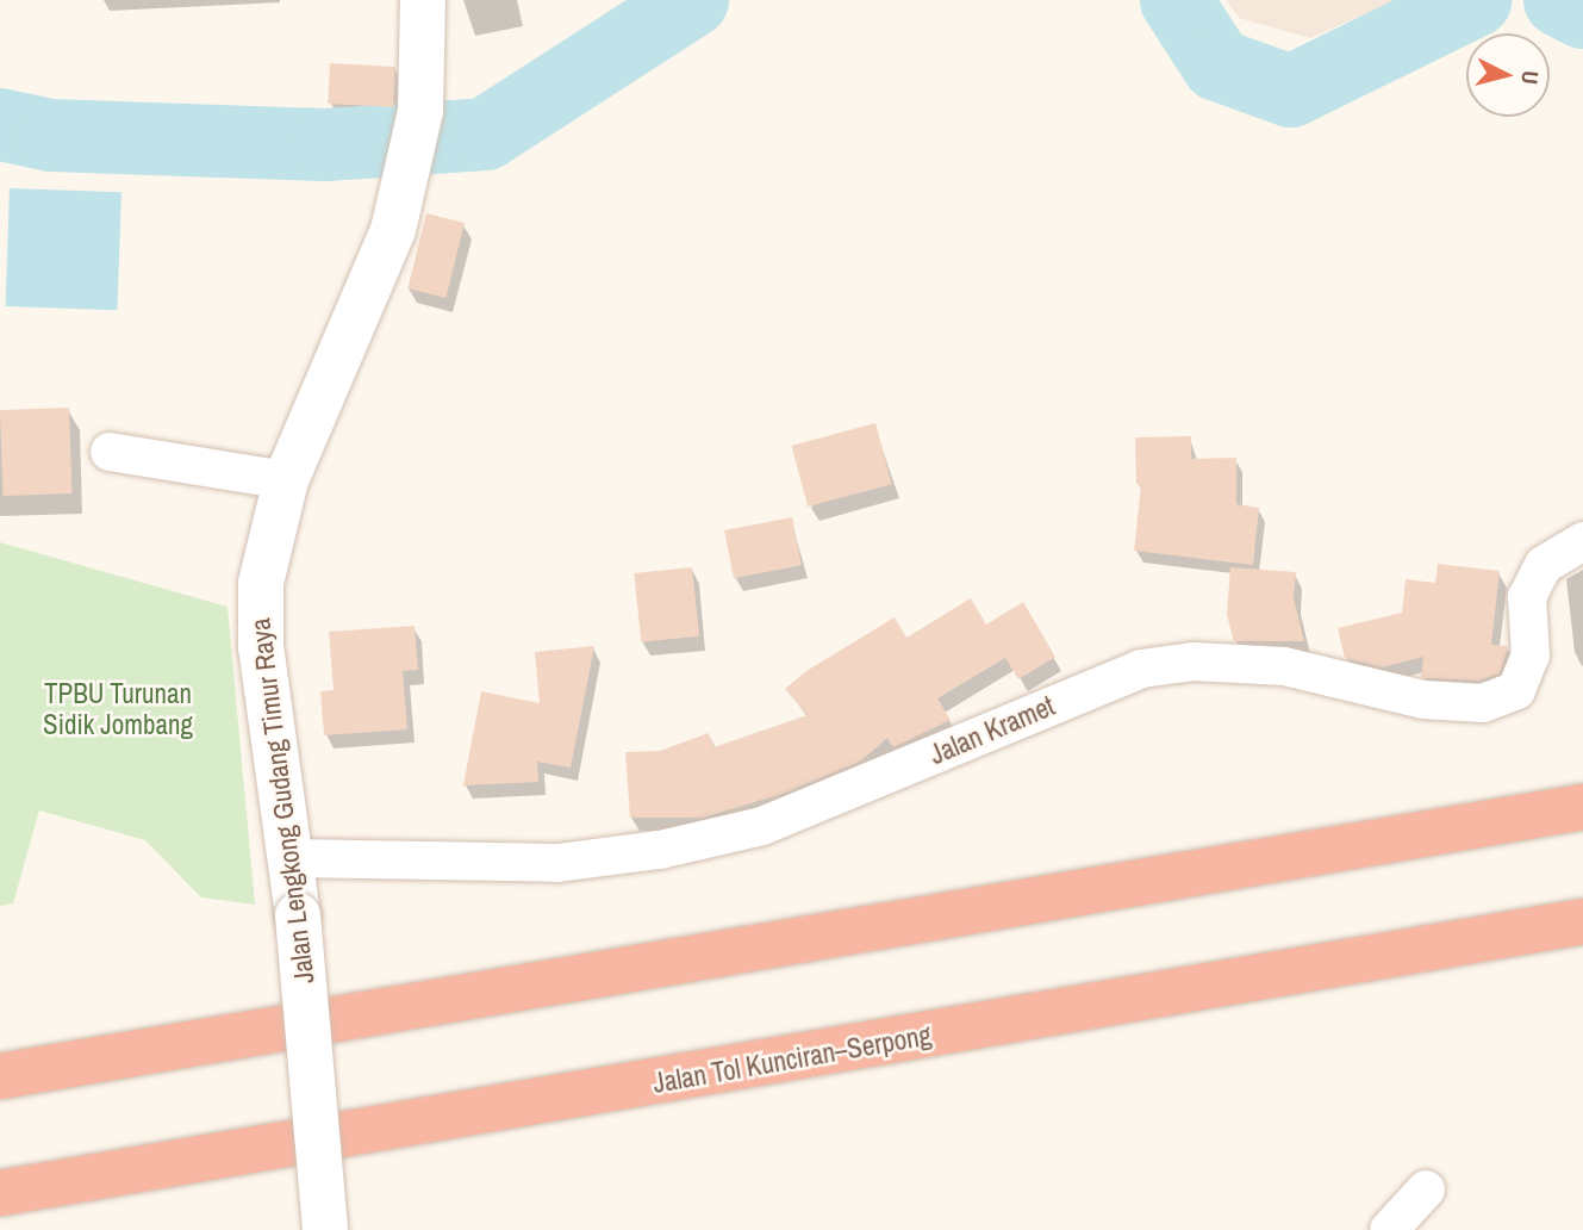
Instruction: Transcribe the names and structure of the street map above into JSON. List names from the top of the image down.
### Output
{
  "streets": {
    "highway": ["Jalan Tol Kunciran–Serpong"],
    "street": ["Jalan Kramet", "Jalan Lengkong Gudang Timur Raya"]
  },
  "crossings": [
    ["Jalan Kramet", "Jalan Lengkong Gudang Timur Raya"]
  ],
  "parks": ["TPBU Turunan Sidik Jombang"],
  "north": "right"
}
